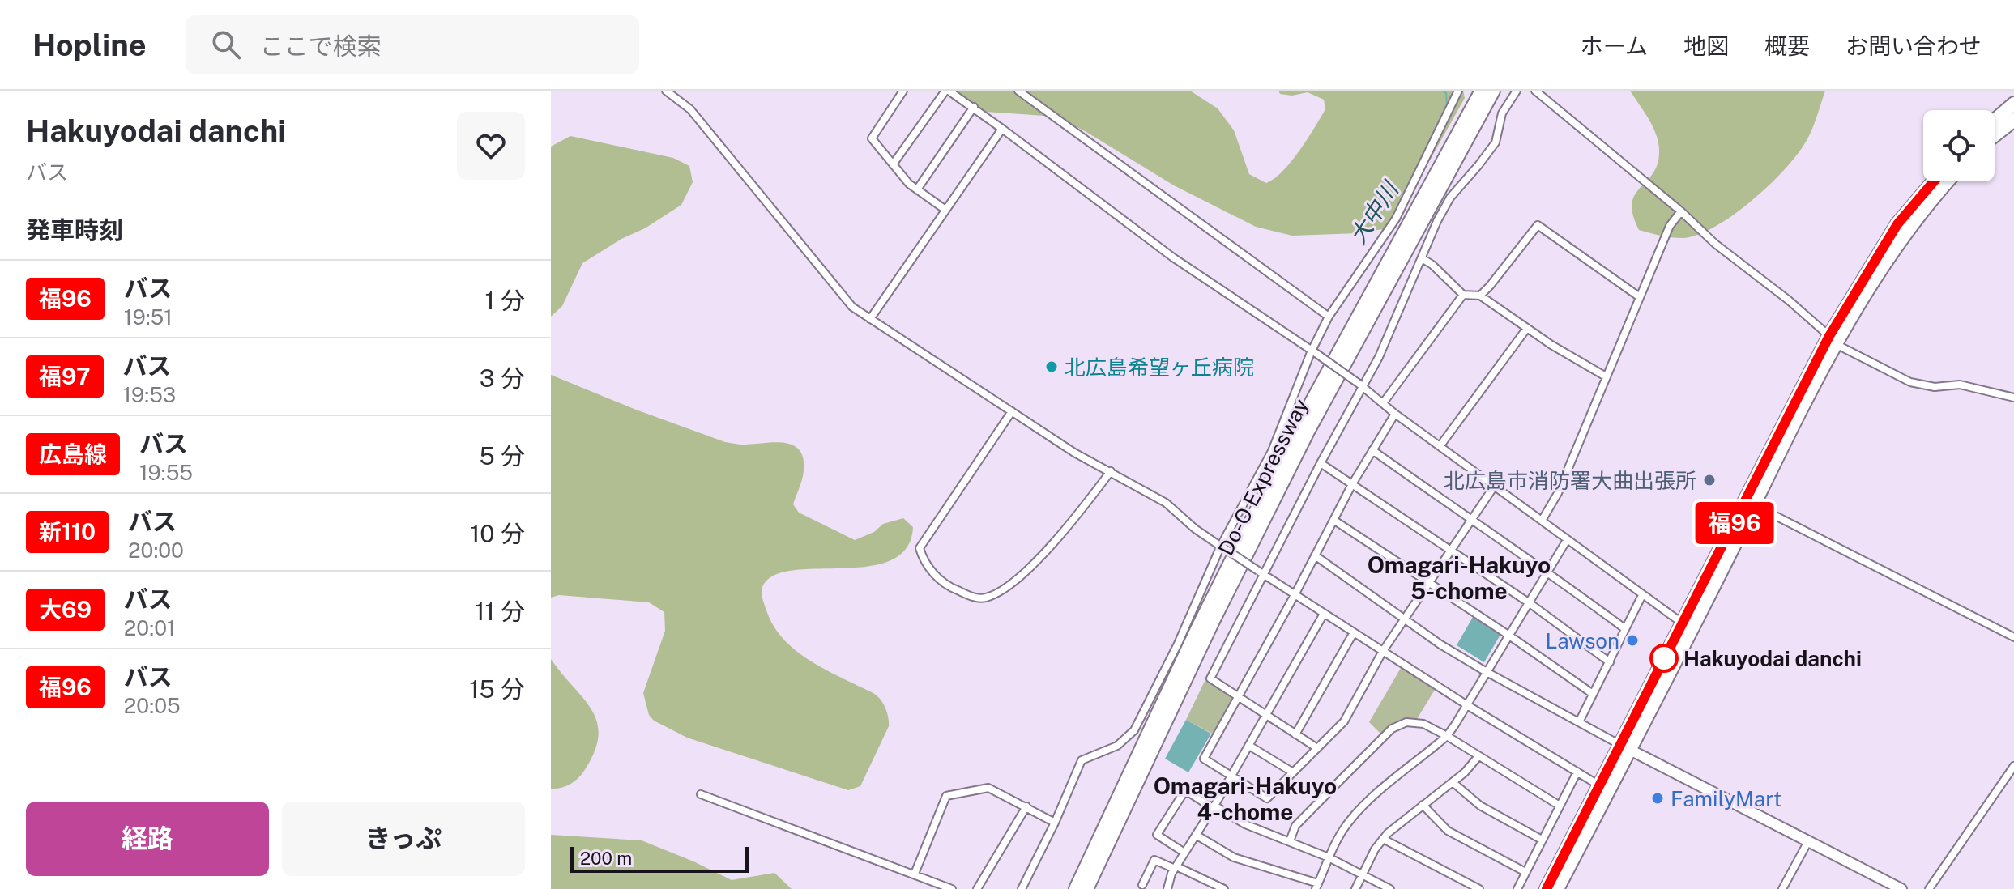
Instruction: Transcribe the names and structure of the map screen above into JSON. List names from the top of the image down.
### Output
{
  "streets": {
    "highway": ["Do-O Expressway"]
  },
  "districts": ["Omagari-Hakuyo 5-chome", "Omagari-Hakuyo 4-chome"],
  "water": ["大中川"],
  "places": [
    "北広島希望ヶ丘病院",
    "北広島市消防署大曲出張所",
    "Lawson",
    "Hakuyodai danchi",
    "FamilyMart"
  ],
  "lines": ["bus line 福96"],
  "scale_bar": "200 m",
  "page": {
    "header": "Hopline",
    "search": "ここで検索",
    "nav": [
      "ホーム",
      "地図",
      "概要",
      "お問い合わせ"
    ],
    "heading": [
      ["Hakuyodai danchi", "バス"],
      "発車時刻"
    ],
    "on_map": "福96",
    "list": [
      {
        "mark": "福96",
        "name": "バス",
        "note": "19:51",
        "value": "1 分"
      },
      {
        "mark": "福97",
        "name": "バス",
        "note": "19:53",
        "value": "3 分"
      },
      {
        "mark": "広島線",
        "name": "バス",
        "note": "19:55",
        "value": "5 分"
      },
      {
        "mark": "新110",
        "name": "バス",
        "note": "20:00",
        "value": "10 分"
      },
      {
        "mark": "大69",
        "name": "バス",
        "note": "20:01",
        "value": "11 分"
      },
      {
        "mark": "福96",
        "name": "バス",
        "note": "20:05",
        "value": "15 分"
      }
    ],
    "buttons": ["経路", "きっぷ"],
    "scale": "200 m"
  }
}
